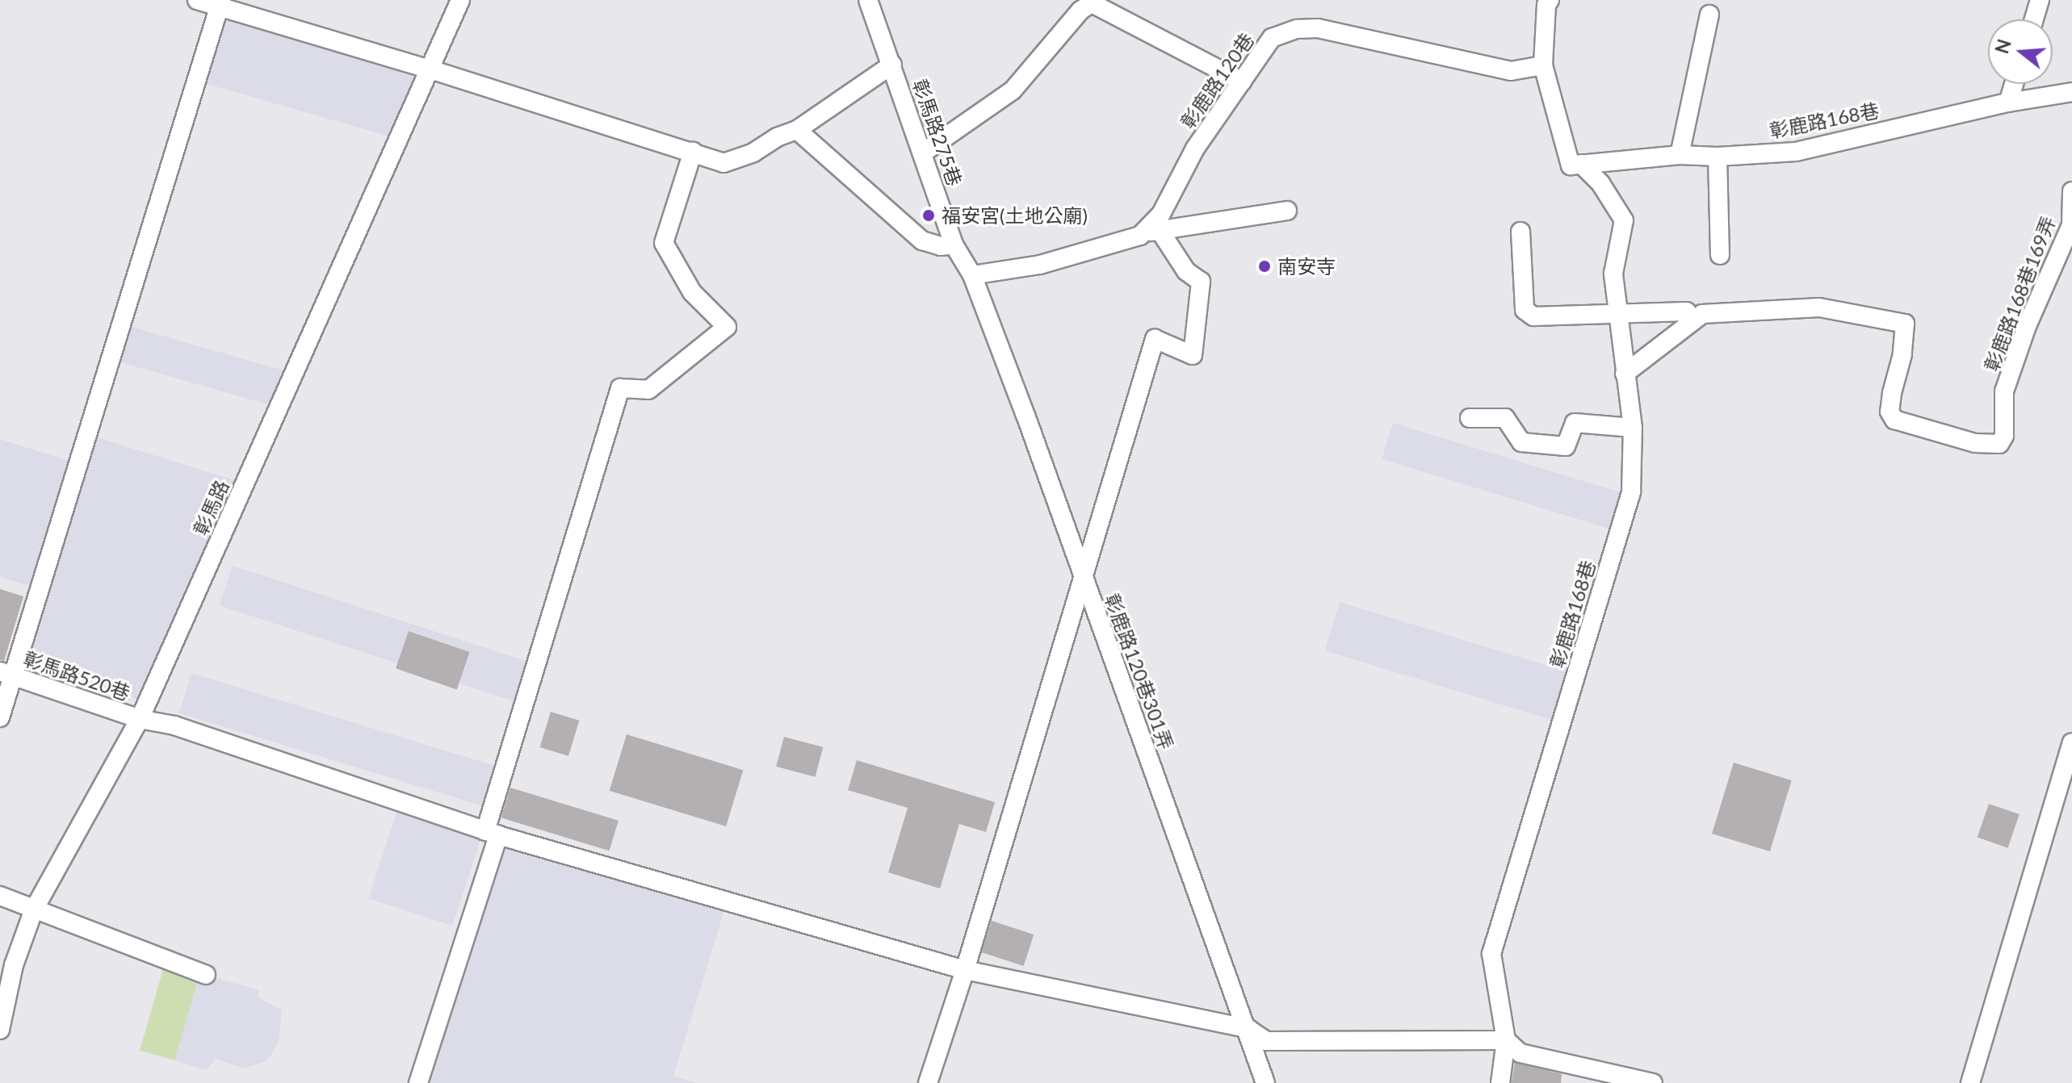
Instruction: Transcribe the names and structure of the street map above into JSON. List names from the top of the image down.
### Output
{
  "streets": {
    "street": [
      "彰鹿路120巷",
      "彰鹿路168巷",
      "彰馬路275巷",
      "彰鹿路168巷169弄",
      "彰馬路",
      "彰鹿路120巷301弄",
      "彰馬路520巷"
    ]
  },
  "crossings": [
    ["彰鹿路120巷", "彰馬路275巷"],
    ["彰鹿路120巷", "彰鹿路120巷301弄"],
    ["彰鹿路168巷", "彰鹿路168巷169弄"],
    ["彰鹿路168巷", "彰馬路520巷"],
    ["彰馬路275巷", "彰鹿路120巷301弄"],
    ["彰馬路", "彰馬路520巷"],
    ["彰鹿路120巷301弄", "彰馬路520巷"]
  ],
  "places": ["福安宮(土地公廟)", "南安寺"],
  "north": "left"
}
